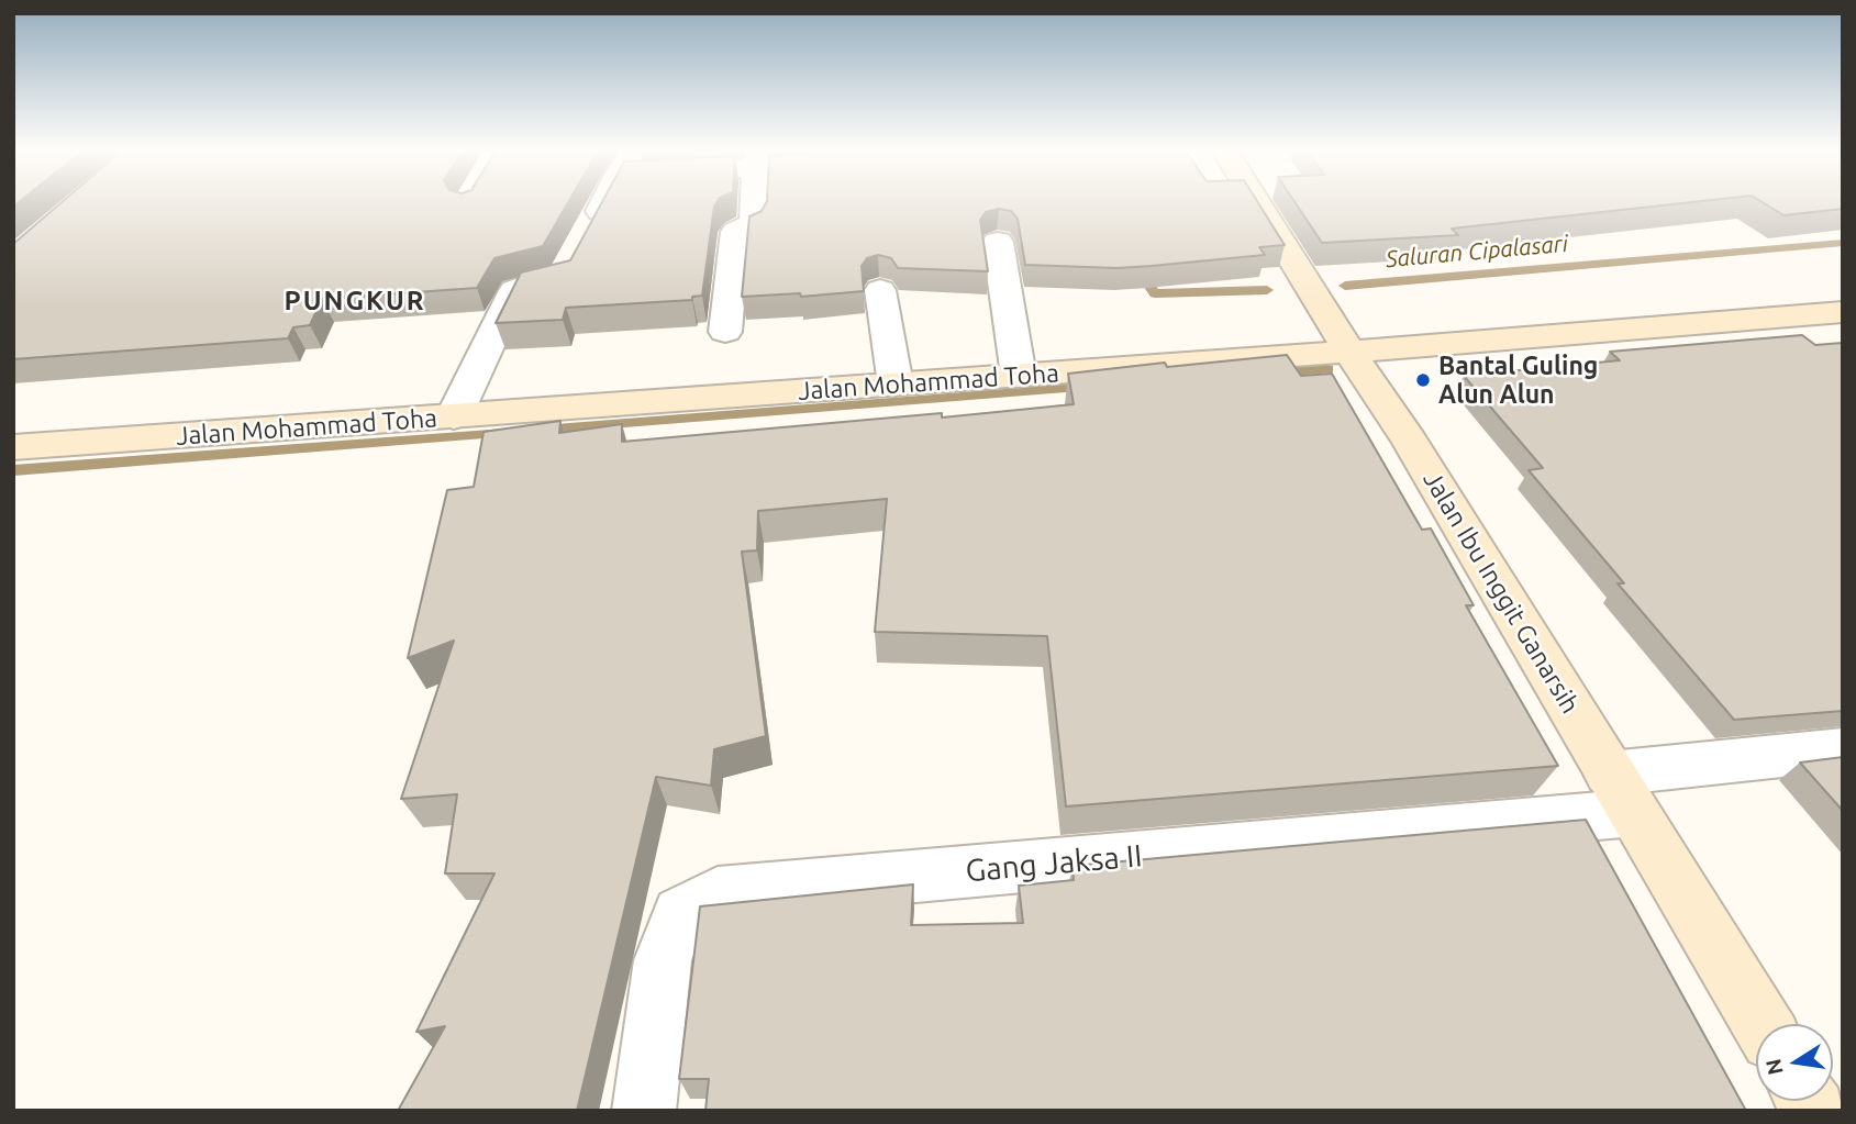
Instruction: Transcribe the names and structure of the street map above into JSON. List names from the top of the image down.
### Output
{
  "streets": {
    "main road": ["Jalan Mohammad Toha", "Jalan Ibu Inggit Ganarsih"],
    "street": ["Gang Jaksa II"]
  },
  "crossings": [
    ["Jalan Mohammad Toha", "Jalan Ibu Inggit Ganarsih"],
    ["Jalan Ibu Inggit Ganarsih", "Gang Jaksa II"]
  ],
  "districts": ["PUNGKUR"],
  "water": ["Saluran Cipalasari"],
  "places": ["Bantal Guling Alun Alun"],
  "north": "left"
}
